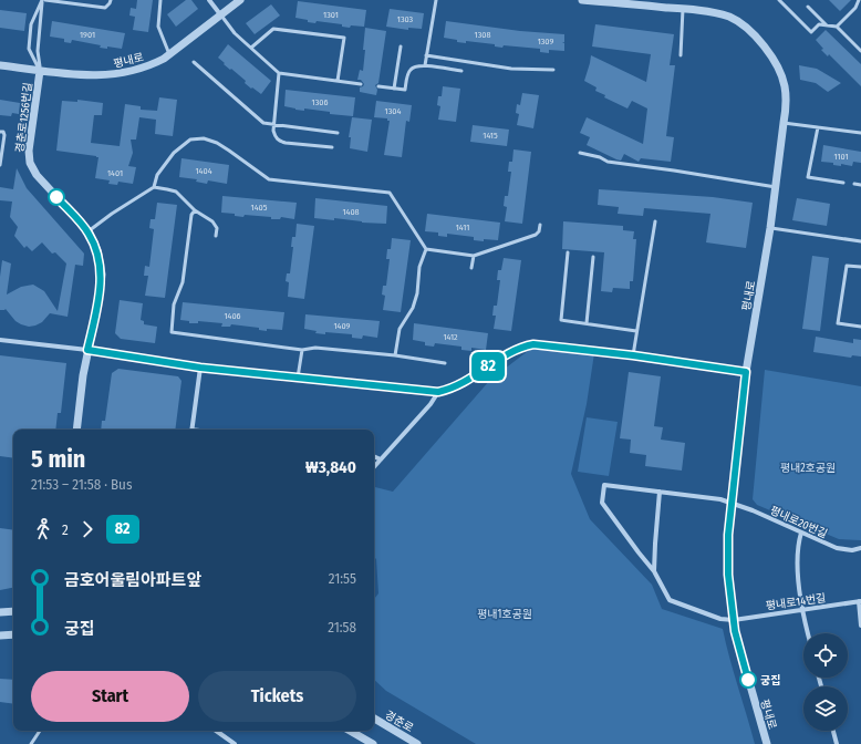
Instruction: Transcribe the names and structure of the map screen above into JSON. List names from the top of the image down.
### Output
{
  "streets": {
    "street": [
      "평내로",
      "경춘로1256번길",
      "평내로20번길",
      "평내로14번길",
      "경춘로"
    ]
  },
  "crossings": [
    ["평내로", "경춘로1256번길"],
    ["평내로", "평내로20번길"],
    ["평내로", "평내로14번길"]
  ],
  "parks": ["평내2호공원", "평내1호공원"],
  "places": ["궁집"],
  "lines": ["bus line 82"],
  "house_numbers": [
    "1301",
    "1303",
    "1901",
    "1308",
    "1309",
    "1306",
    "1304",
    "1415",
    "1101",
    "1404",
    "1401",
    "1405",
    "1408",
    "1411",
    "1406",
    "1409",
    "1412"
  ],
  "page": {
    "on_map": "82",
    "heading": ["5 min", "21:53 – 21:58 · Bus", "₩3,840"],
    "legs": ["2", "82"],
    "list": [
      {
        "name": "금호어울림아파트앞",
        "value": "21:55"
      },
      {
        "name": "궁집",
        "value": "21:58"
      }
    ],
    "buttons": ["Start", "Tickets"]
  }
}
